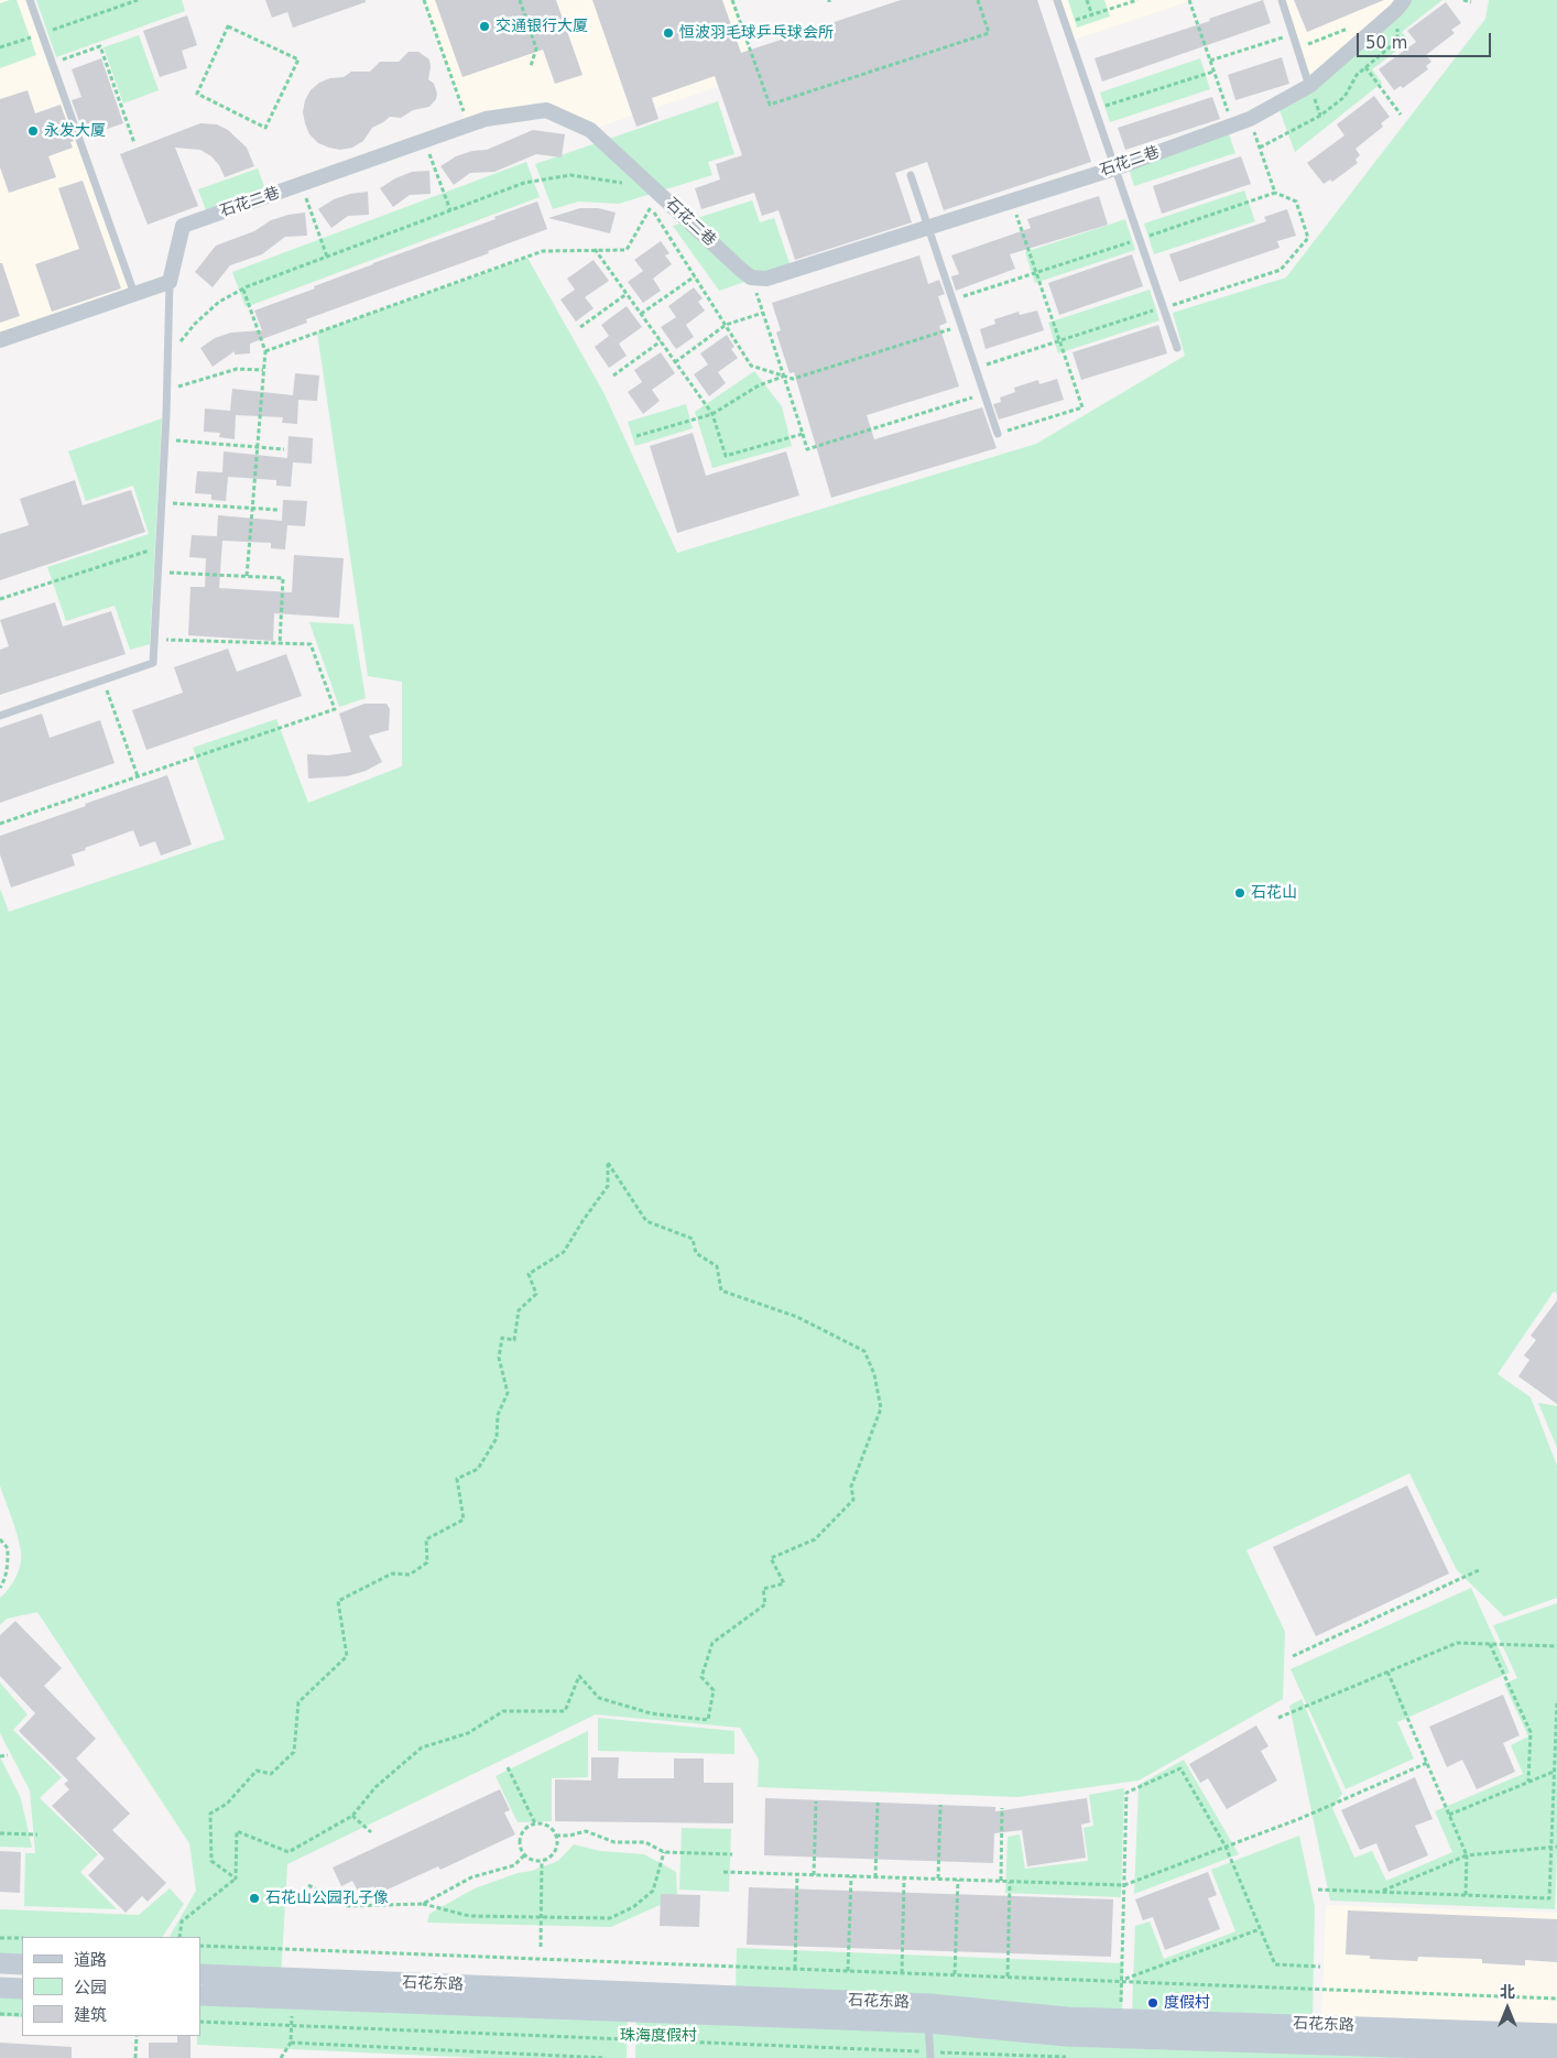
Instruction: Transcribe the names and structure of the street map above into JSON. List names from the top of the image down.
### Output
{
  "streets": {
    "main road": ["石花东路"],
    "street": ["石花二巷"]
  },
  "parks": ["珠海度假村"],
  "places": [
    "交通银行大厦",
    "恒波羽毛球乒乓球会所",
    "永发大厦",
    "石花山",
    "石花山公园孔子像",
    "度假村"
  ],
  "legend": ["道路", "公园", "建筑"],
  "scale_bar": "50 m",
  "north": "top"
}
